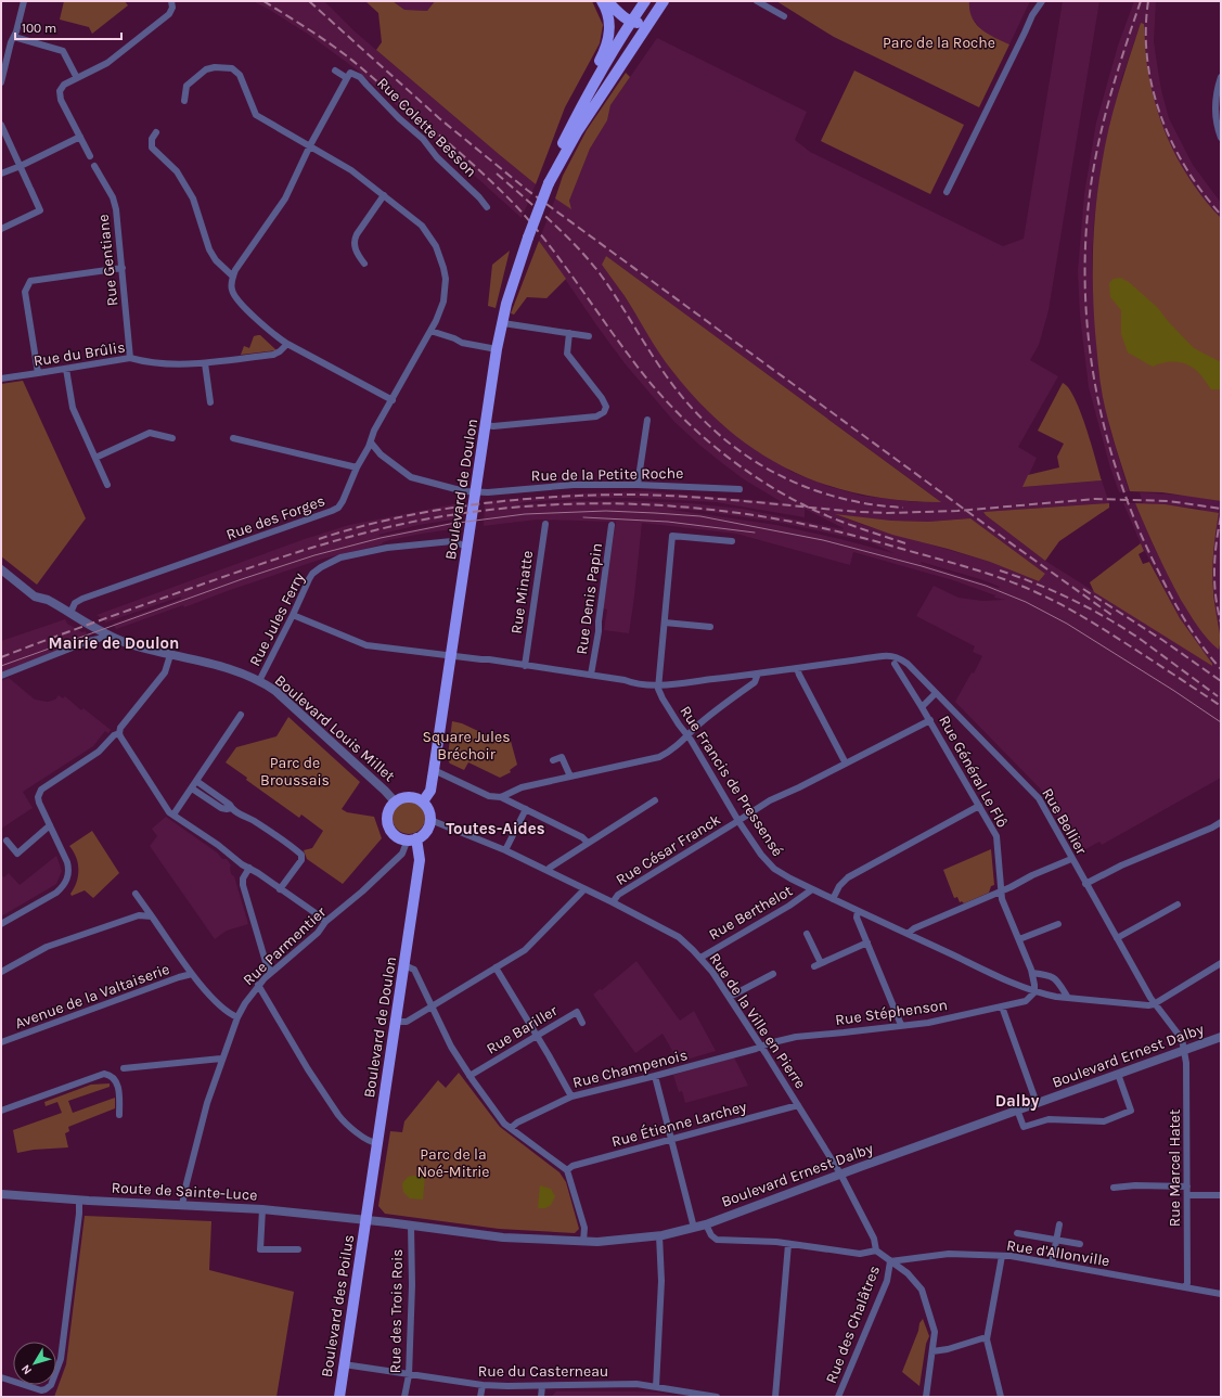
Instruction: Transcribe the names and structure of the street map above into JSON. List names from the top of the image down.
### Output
{
  "streets": {
    "main road": ["Boulevard de Doulon", "Boulevard des Poilus"],
    "street": [
      "Rue Colette Besson",
      "Rue Gentiane",
      "Rue du Brûlis",
      "Rue de la Petite Roche",
      "Rue des Forges",
      "Rue Minatte",
      "Rue Denis Papin",
      "Rue Jules Ferry",
      "Boulevard Louis Millet",
      "Rue Général Le Flô",
      "Rue Francis de Pressensé",
      "Rue Bellier",
      "Rue César Franck",
      "Rue Berthelot",
      "Rue Parmentier",
      "Avenue de la Valtaiserie",
      "Rue Stéphenson",
      "Rue de la Ville en Pierre",
      "Rue Bariller",
      "Boulevard Ernest Dalby",
      "Rue Champenois",
      "Rue Étienne Larchey",
      "Rue Marcel Hatet",
      "Route de Sainte-Luce",
      "Rue d'Allonville",
      "Rue des Trois Rois",
      "Rue des Chalâtres",
      "Rue du Casterneau"
    ]
  },
  "crossings": [
    ["Rue Gentiane", "Rue du Brûlis"],
    ["Rue de la Petite Roche", "Boulevard de Doulon"],
    ["Rue de la Petite Roche", "Rue des Forges"],
    ["Boulevard de Doulon", "Rue Jules Ferry"],
    ["Boulevard de Doulon", "Boulevard Louis Millet"],
    ["Boulevard de Doulon", "Rue de la Ville en Pierre"],
    ["Boulevard de Doulon", "Boulevard Ernest Dalby"],
    ["Boulevard de Doulon", "Route de Sainte-Luce"],
    ["Boulevard de Doulon", "Boulevard des Poilus"],
    ["Rue des Forges", "Boulevard Louis Millet"],
    ["Rue Jules Ferry", "Boulevard Louis Millet"],
    ["Boulevard Louis Millet", "Rue de la Ville en Pierre"],
    ["Rue Général Le Flô", "Rue Francis de Pressensé"],
    ["Rue Général Le Flô", "Rue Bellier"],
    ["Rue Général Le Flô", "Rue César Franck"],
    ["Rue Général Le Flô", "Rue Stéphenson"],
    ["Rue Francis de Pressensé", "Rue César Franck"],
    ["Rue Francis de Pressensé", "Rue Berthelot"],
    ["Rue Francis de Pressensé", "Rue Stéphenson"],
    ["Rue César Franck", "Rue de la Ville en Pierre"],
    ["Rue Berthelot", "Rue de la Ville en Pierre"],
    ["Rue Parmentier", "Route de Sainte-Luce"],
    ["Rue Stéphenson", "Rue de la Ville en Pierre"],
    ["Rue Stéphenson", "Rue Champenois"],
    ["Rue de la Ville en Pierre", "Boulevard Ernest Dalby"],
    ["Rue de la Ville en Pierre", "Rue Champenois"],
    ["Rue de la Ville en Pierre", "Rue Étienne Larchey"],
    ["Boulevard Ernest Dalby", "Rue Marcel Hatet"],
    ["Boulevard Ernest Dalby", "Route de Sainte-Luce"],
    ["Boulevard Ernest Dalby", "Boulevard des Poilus"],
    ["Boulevard Ernest Dalby", "Rue des Trois Rois"],
    ["Rue Marcel Hatet", "Rue d'Allonville"],
    ["Route de Sainte-Luce", "Boulevard des Poilus"],
    ["Rue d'Allonville", "Rue des Chalâtres"],
    ["Boulevard des Poilus", "Rue du Casterneau"],
    ["Rue des Trois Rois", "Rue du Casterneau"]
  ],
  "districts": ["Mairie de Doulon", "Toutes-Aides", "Dalby"],
  "parks": [
    "Parc de la Roche",
    "Square Jules Bréchoir",
    "Parc de Broussais",
    "Parc de la Noé-Mitrie"
  ],
  "scale_bar": "100 m",
  "north": "bottom left"
}
